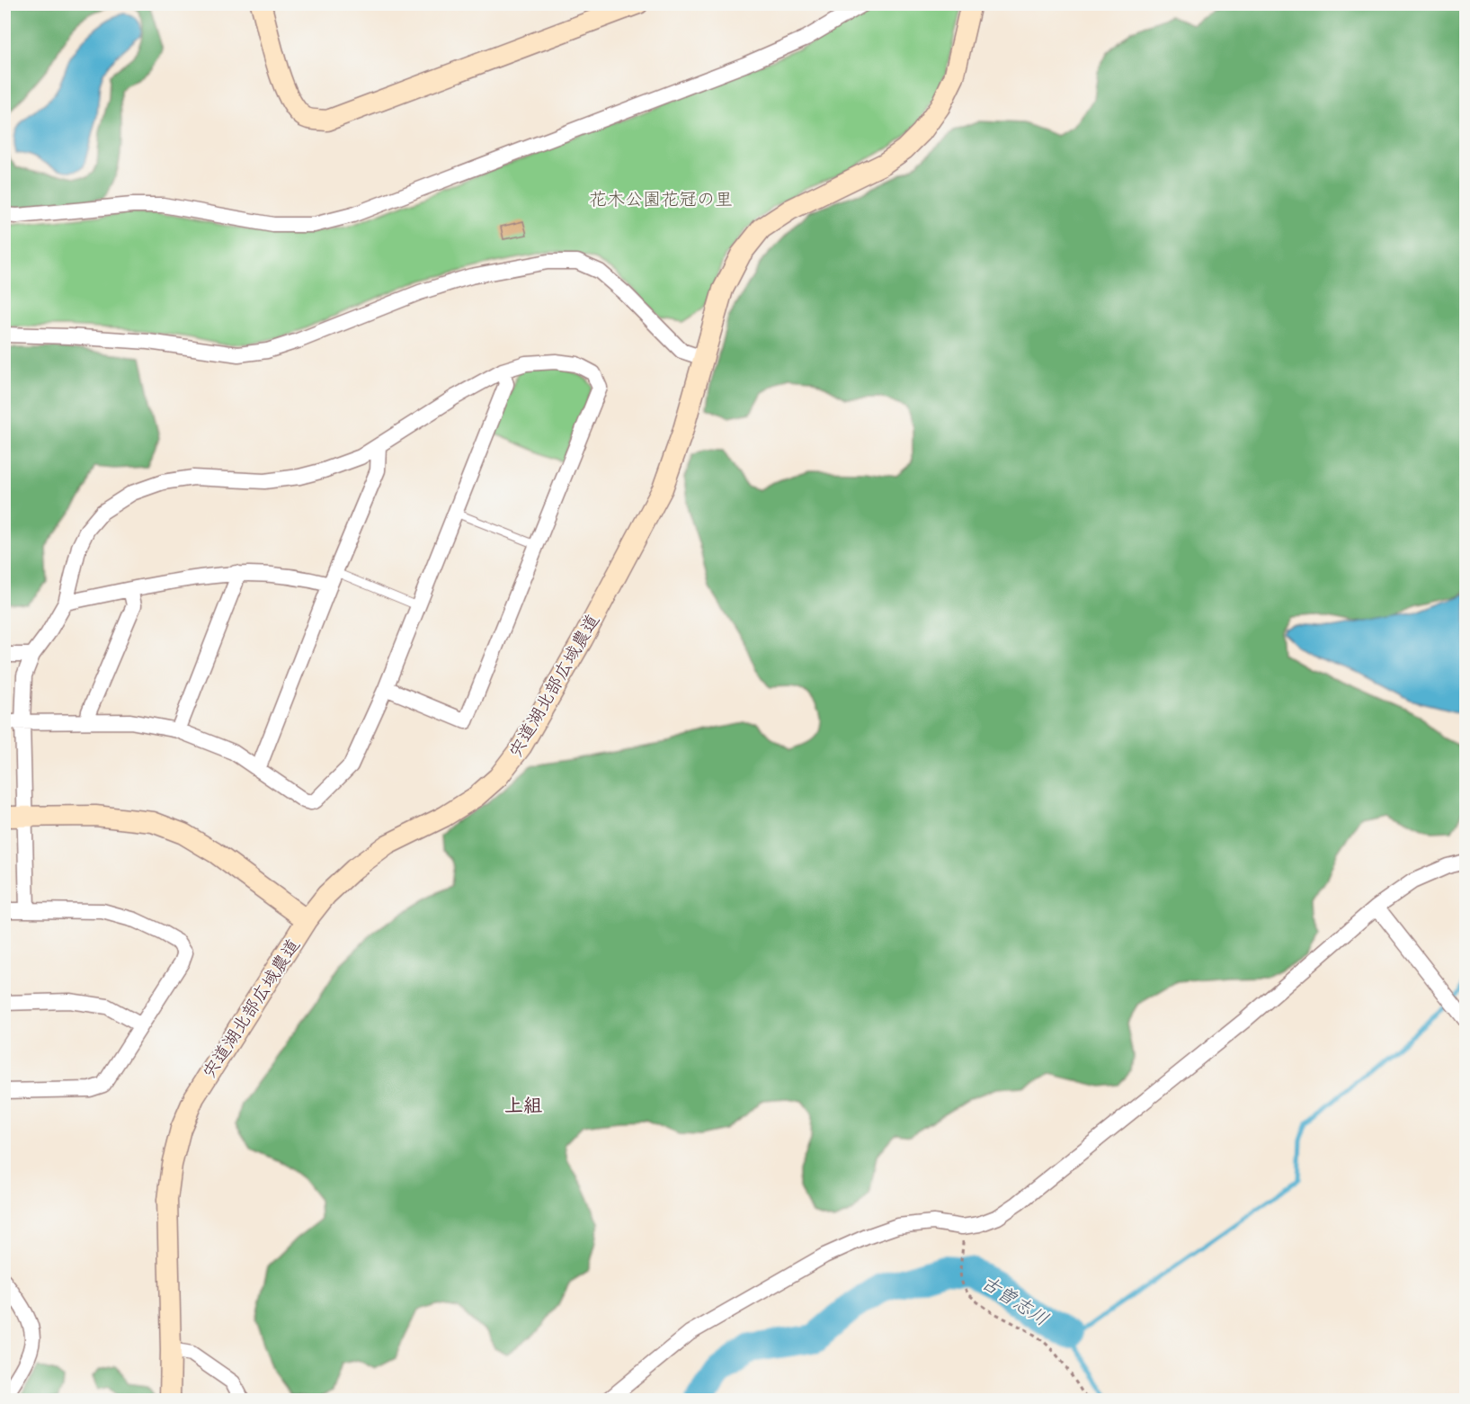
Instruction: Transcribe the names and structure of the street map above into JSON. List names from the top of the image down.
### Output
{
  "streets": {
    "street": ["宍道湖北部広域農道"]
  },
  "districts": ["上組"],
  "water": ["古曽志川"],
  "parks": ["花木公園花冠の里"]
}
